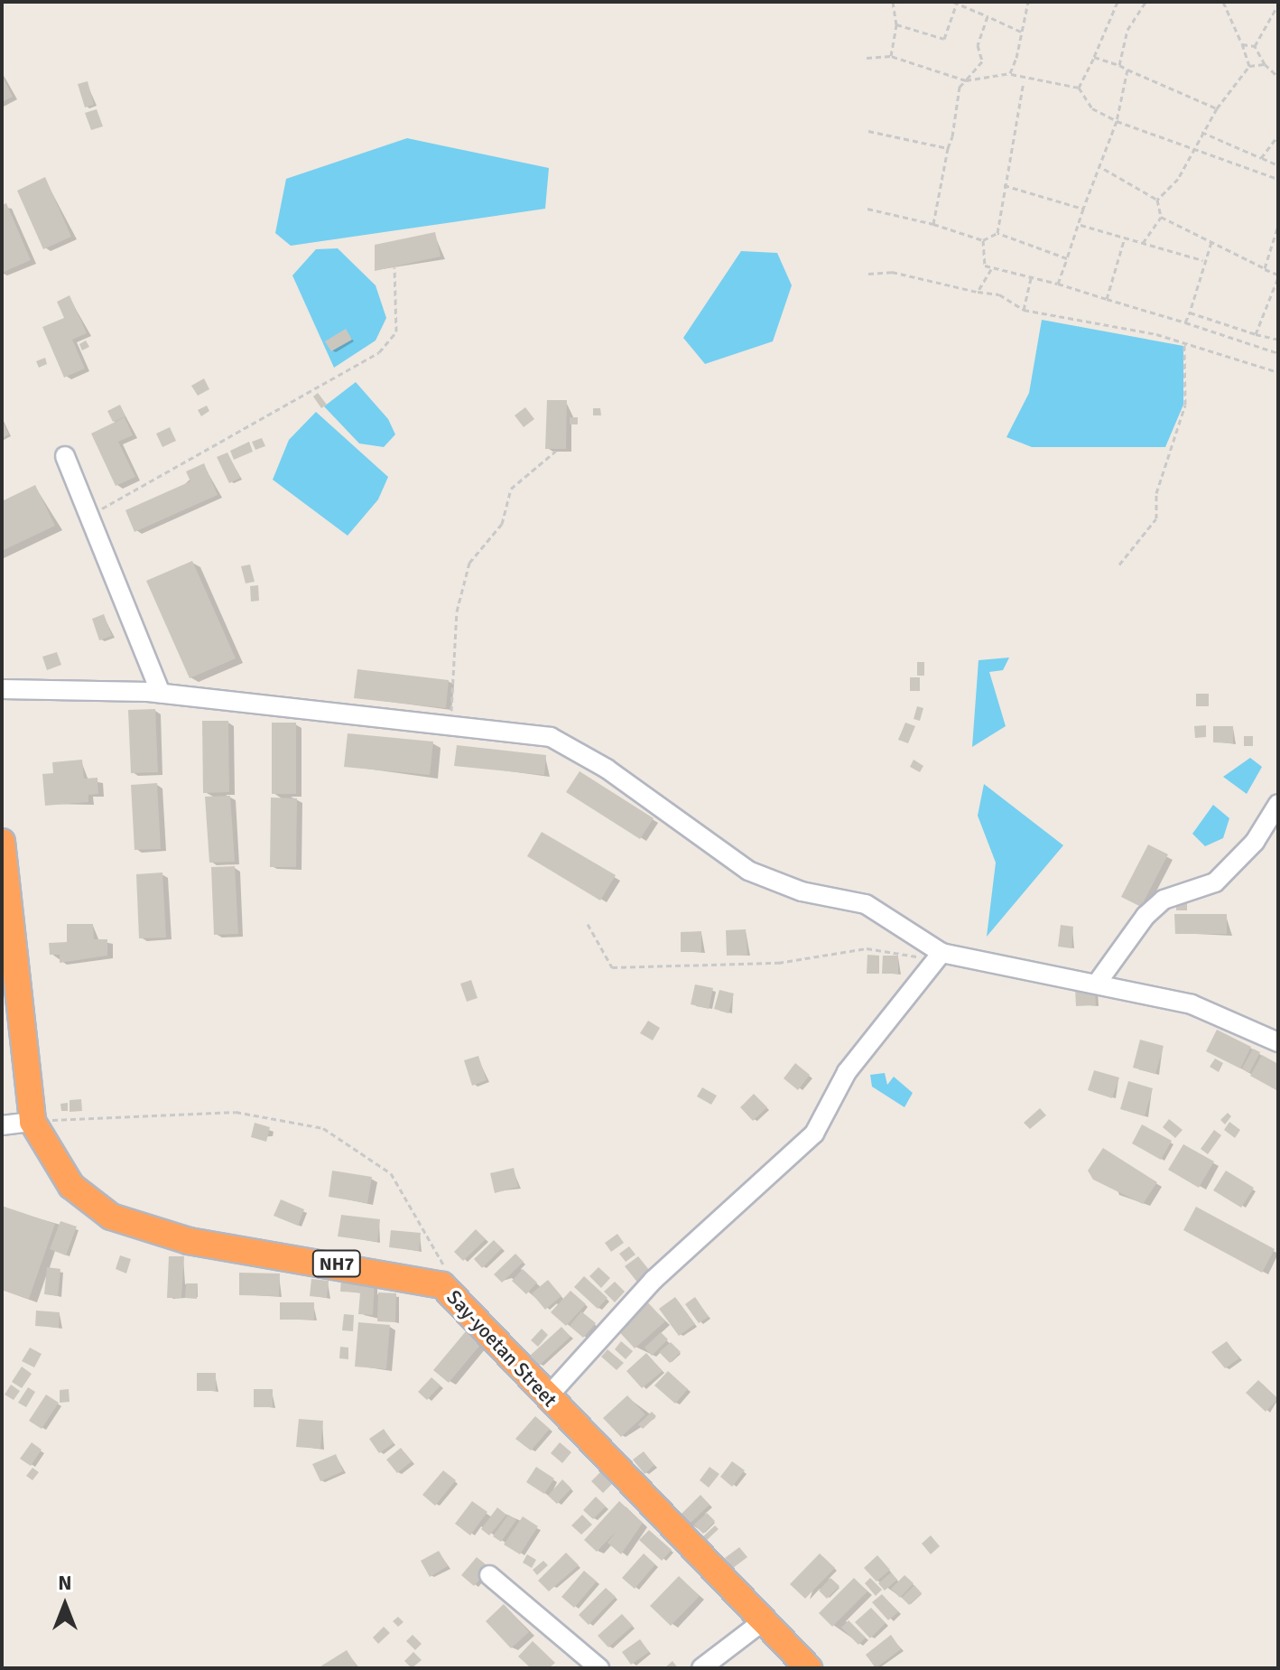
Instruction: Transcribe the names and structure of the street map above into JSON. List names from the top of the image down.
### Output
{
  "streets": {
    "highway": ["NH7", "Say-yoetan Street"]
  },
  "north": "top"
}
